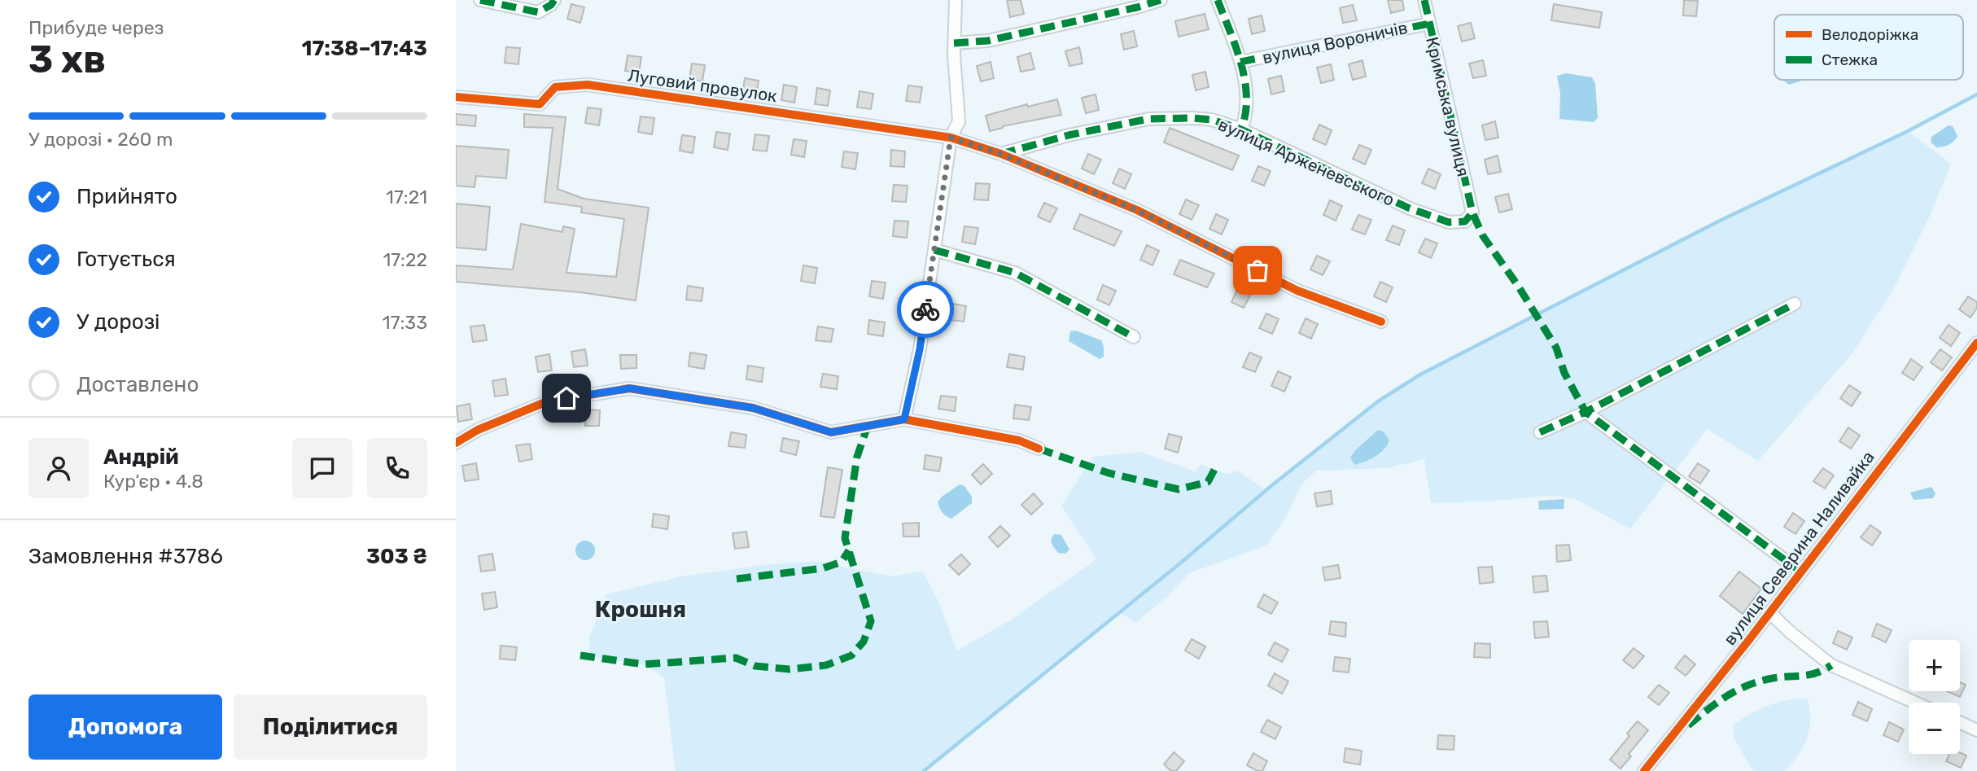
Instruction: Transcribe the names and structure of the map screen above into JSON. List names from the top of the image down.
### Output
{
  "streets": {
    "street": [
      "вулиця Вороничів",
      "Луговий провулок",
      "Кримська вулиця",
      "вулиця Арженевського",
      "вулиця Северина Наливайка"
    ]
  },
  "crossings": [
    ["вулиця Вороничів", "Кримська вулиця"],
    ["Кримська вулиця", "вулиця Арженевського"]
  ],
  "districts": ["Крошня"],
  "legend": ["Велодоріжка", "Стежка"],
  "page": {
    "heading": ["3 хв", "Прибуде через", "17:38–17:43"],
    "panel": [
      "Андрій",
      "Кур’єр · 4.8",
      "Замовлення #3786",
      "303 ₴"
    ],
    "bar": "У дорозі · 260 m",
    "list": [
      ["Прийнято", "17:21"],
      ["Готується", "17:22"],
      ["У дорозі", "17:33"],
      "Доставлено"
    ],
    "map_buttons": ["+", "−"],
    "buttons": ["Допомога", "Поділитися"]
  }
}
